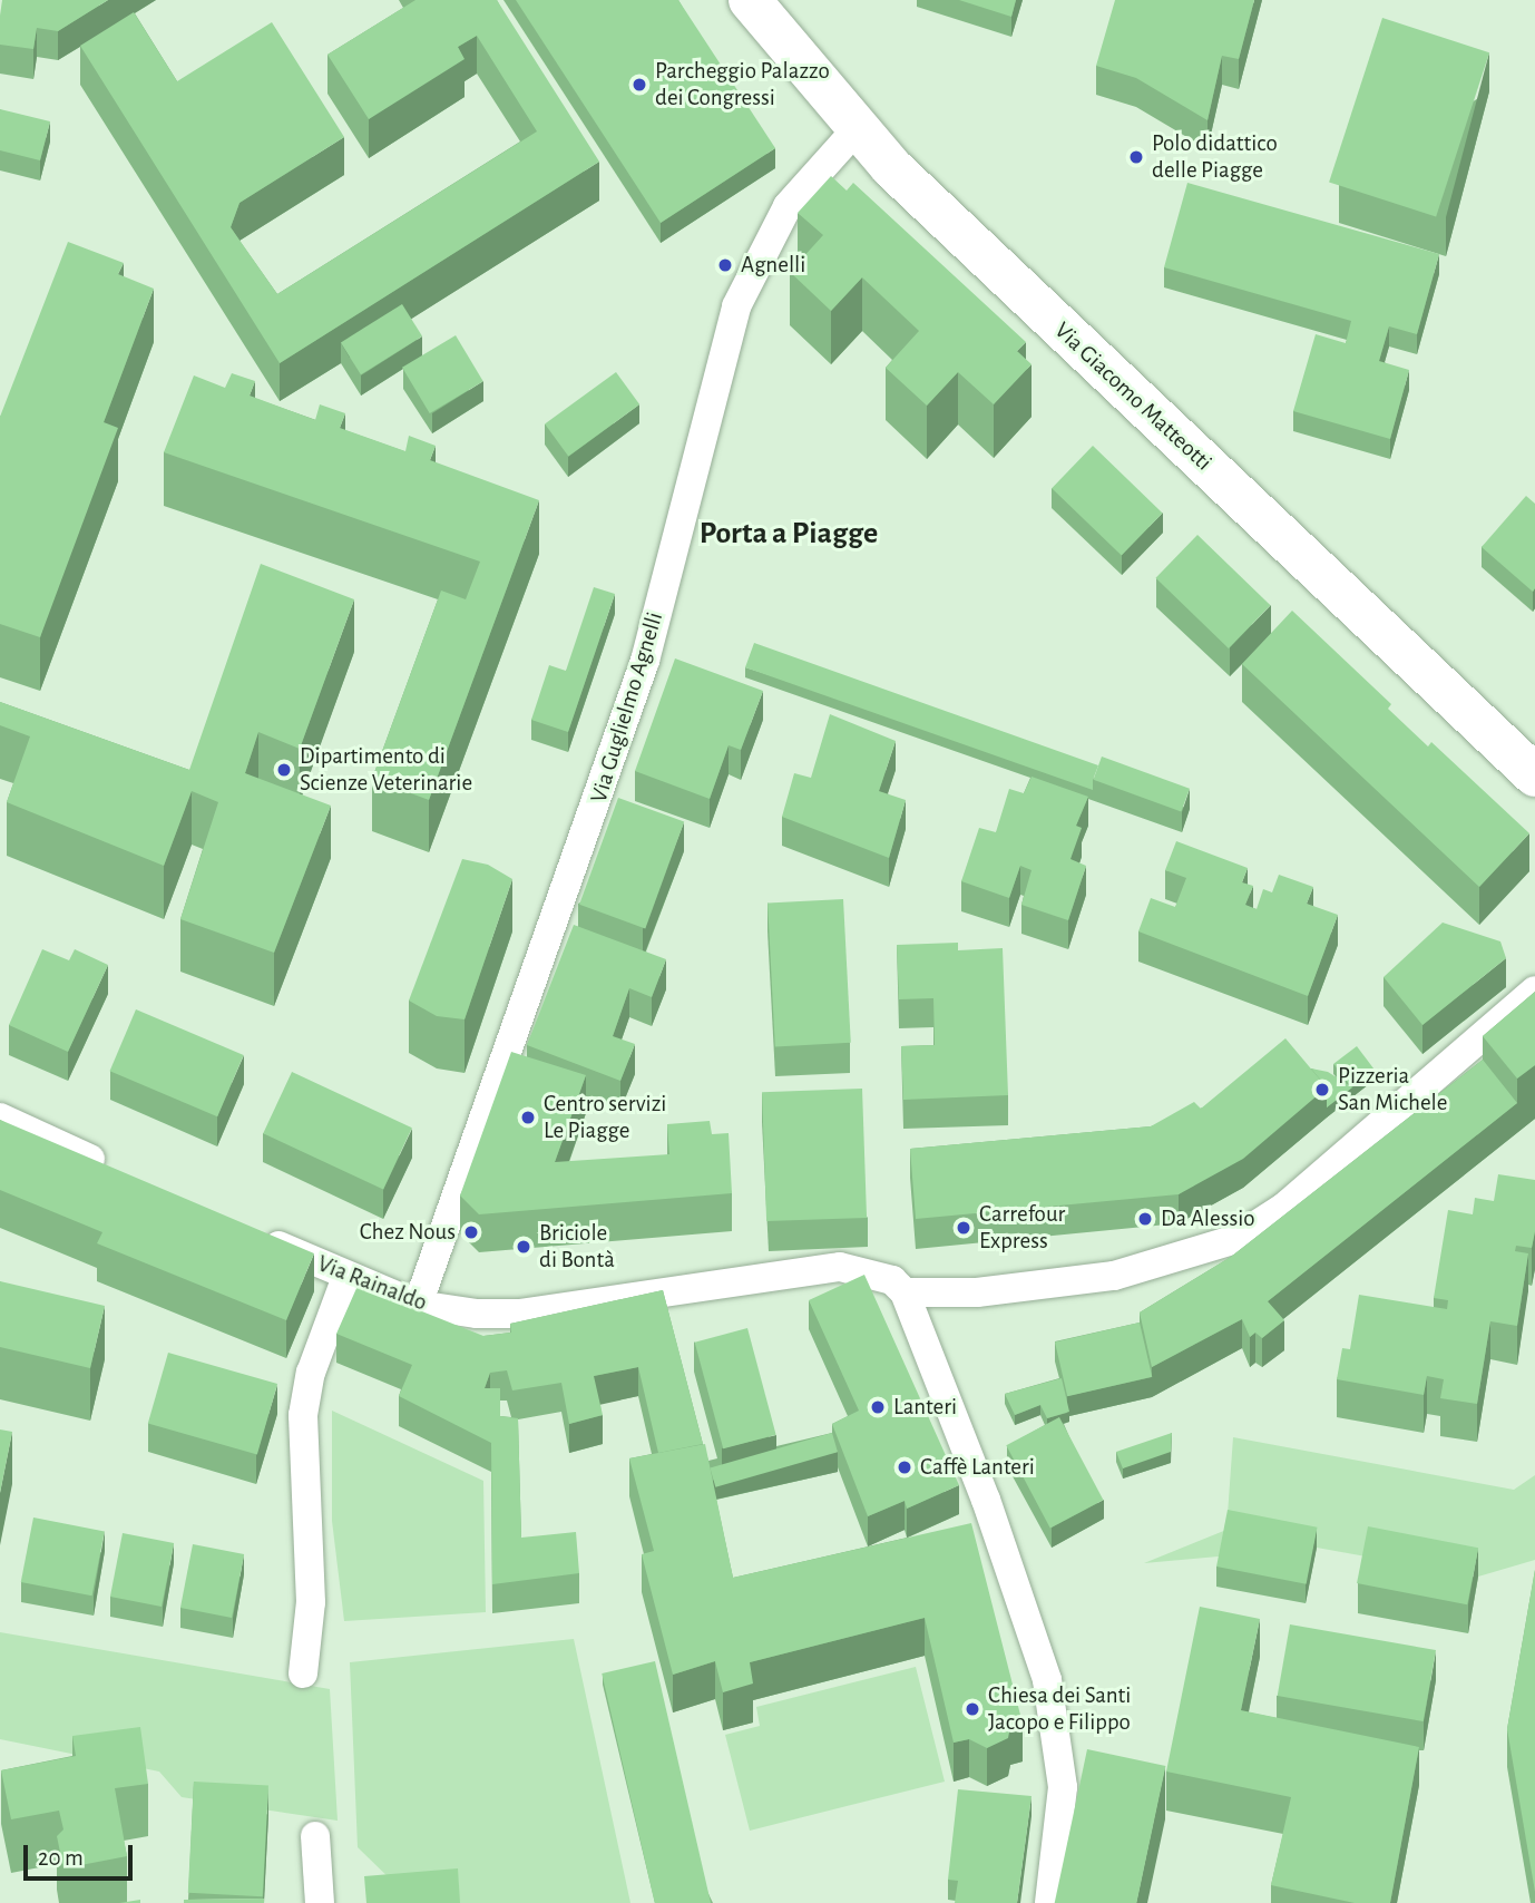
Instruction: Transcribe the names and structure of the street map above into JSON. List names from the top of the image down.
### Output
{
  "streets": {
    "main road": ["Via Giacomo Matteotti"],
    "street": ["Via Guglielmo Agnelli", "Via Rainaldo"]
  },
  "crossings": [
    ["Via Giacomo Matteotti", "Via Guglielmo Agnelli"],
    ["Via Guglielmo Agnelli", "Via Rainaldo"]
  ],
  "districts": ["Porta a Piagge"],
  "places": [
    "Parcheggio Palazzo dei Congressi",
    "Polo didattico delle Piagge",
    "Agnelli",
    "Dipartimento di Scienze Veterinarie",
    "Pizzeria San Michele",
    "Centro servizi Le Piagge",
    "Da Alessio",
    "Carrefour Express",
    "Chez Nous",
    "Briciole di Bontà",
    "Lanteri",
    "Caffè Lanteri",
    "Chiesa dei Santi Jacopo e Filippo"
  ],
  "scale_bar": "20 m"
}
